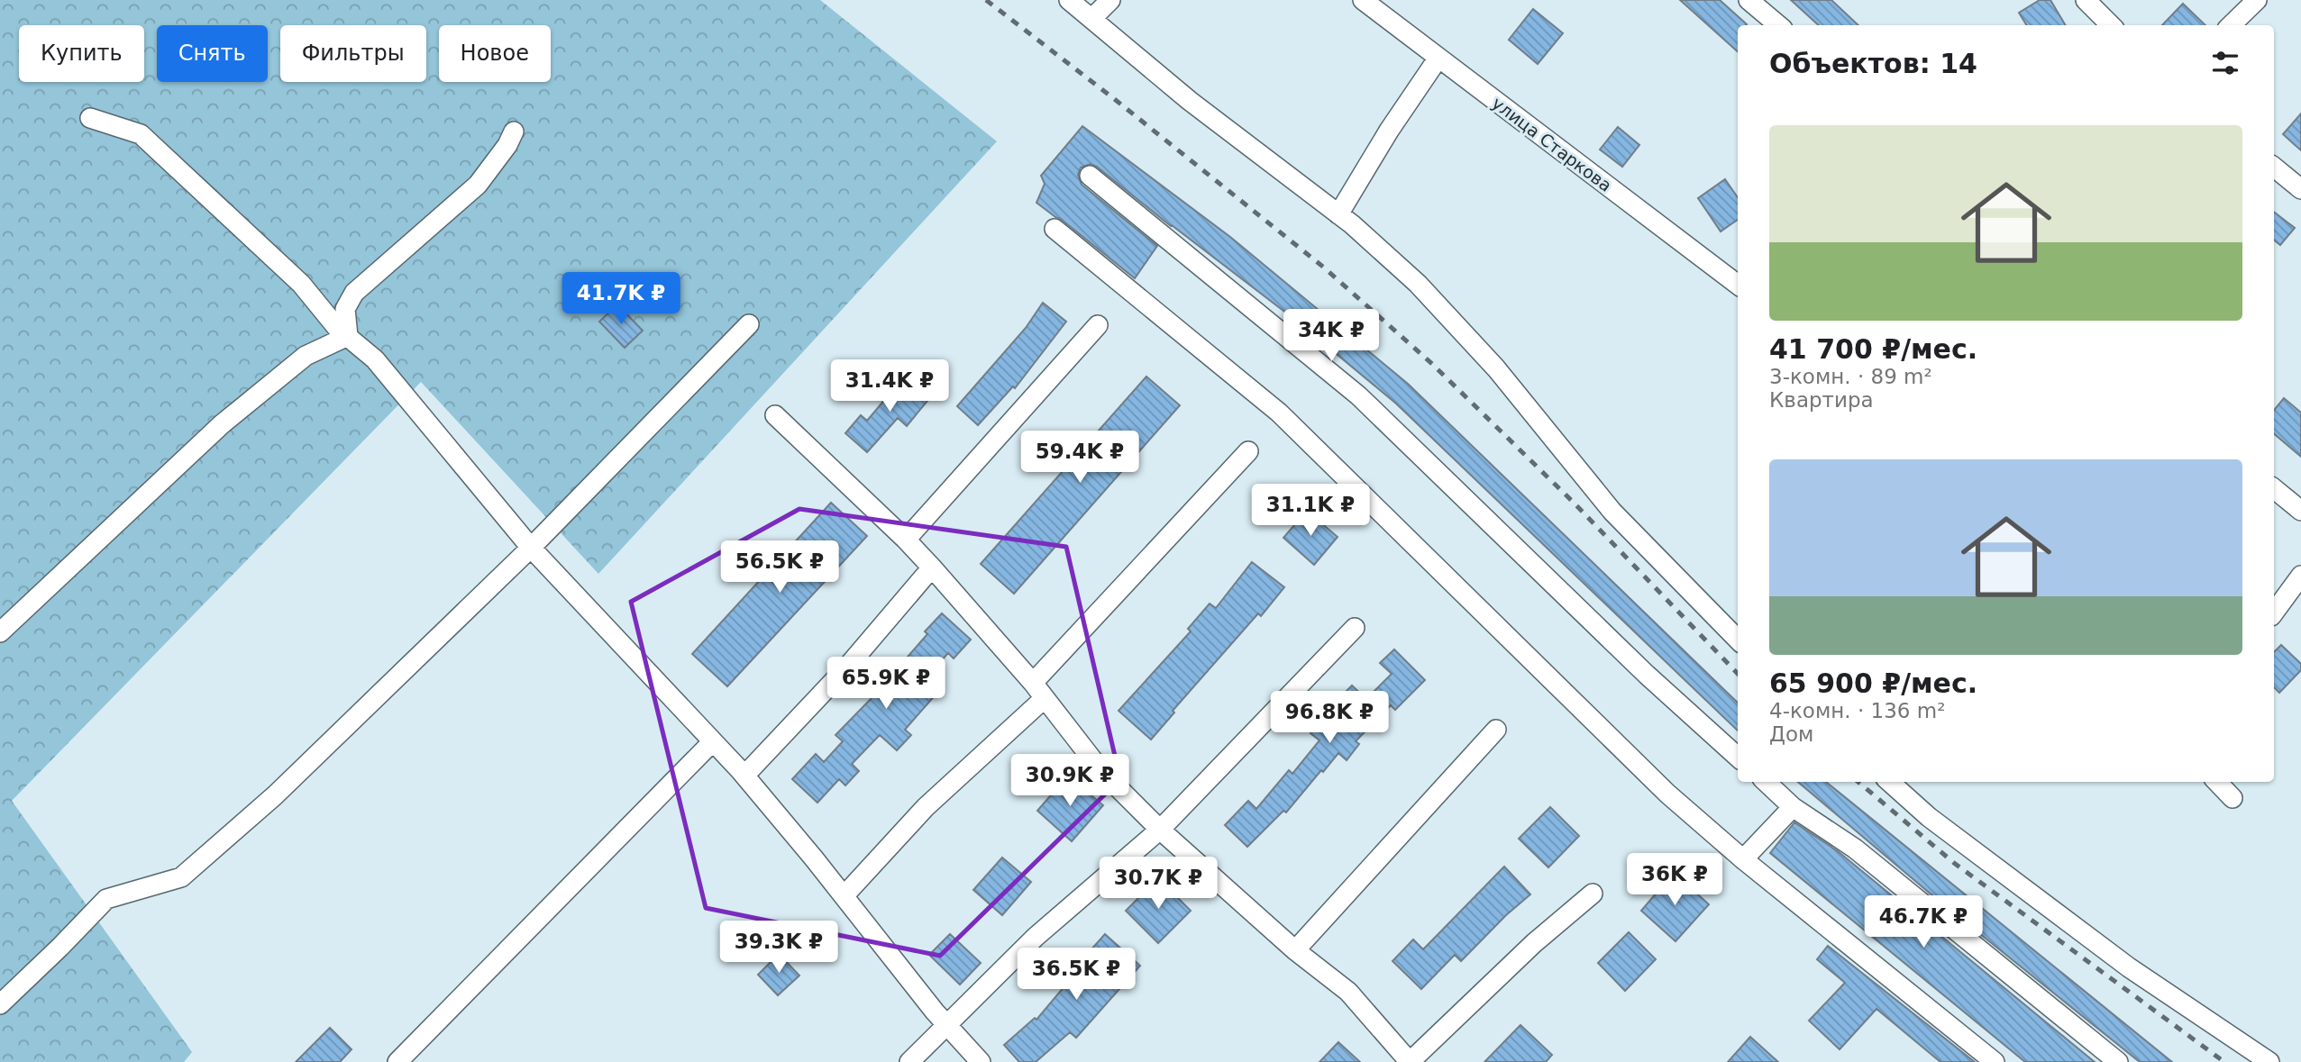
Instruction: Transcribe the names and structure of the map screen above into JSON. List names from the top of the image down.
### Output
{
  "streets": {
    "street": ["улица Старкова"]
  },
  "page": {
    "chip": [
      "Купить",
      "Снять",
      "Фильтры",
      "Новое"
    ],
    "heading": "Объектов: 14",
    "list": [
      {
        "name": "41 700 ₽/мес.",
        "note": "3-комн. · 89 m² · Квартира"
      },
      {
        "name": "65 900 ₽/мес.",
        "note": "4-комн. · 136 m² · Дом"
      }
    ],
    "price": [
      "41.7K ₽",
      "34K ₽",
      "31.4K ₽",
      "59.4K ₽",
      "31.1K ₽",
      "56.5K ₽",
      "65.9K ₽",
      "96.8K ₽",
      "30.9K ₽",
      "36K ₽",
      "30.7K ₽",
      "46.7K ₽",
      "39.3K ₽",
      "36.5K ₽"
    ]
  }
}
